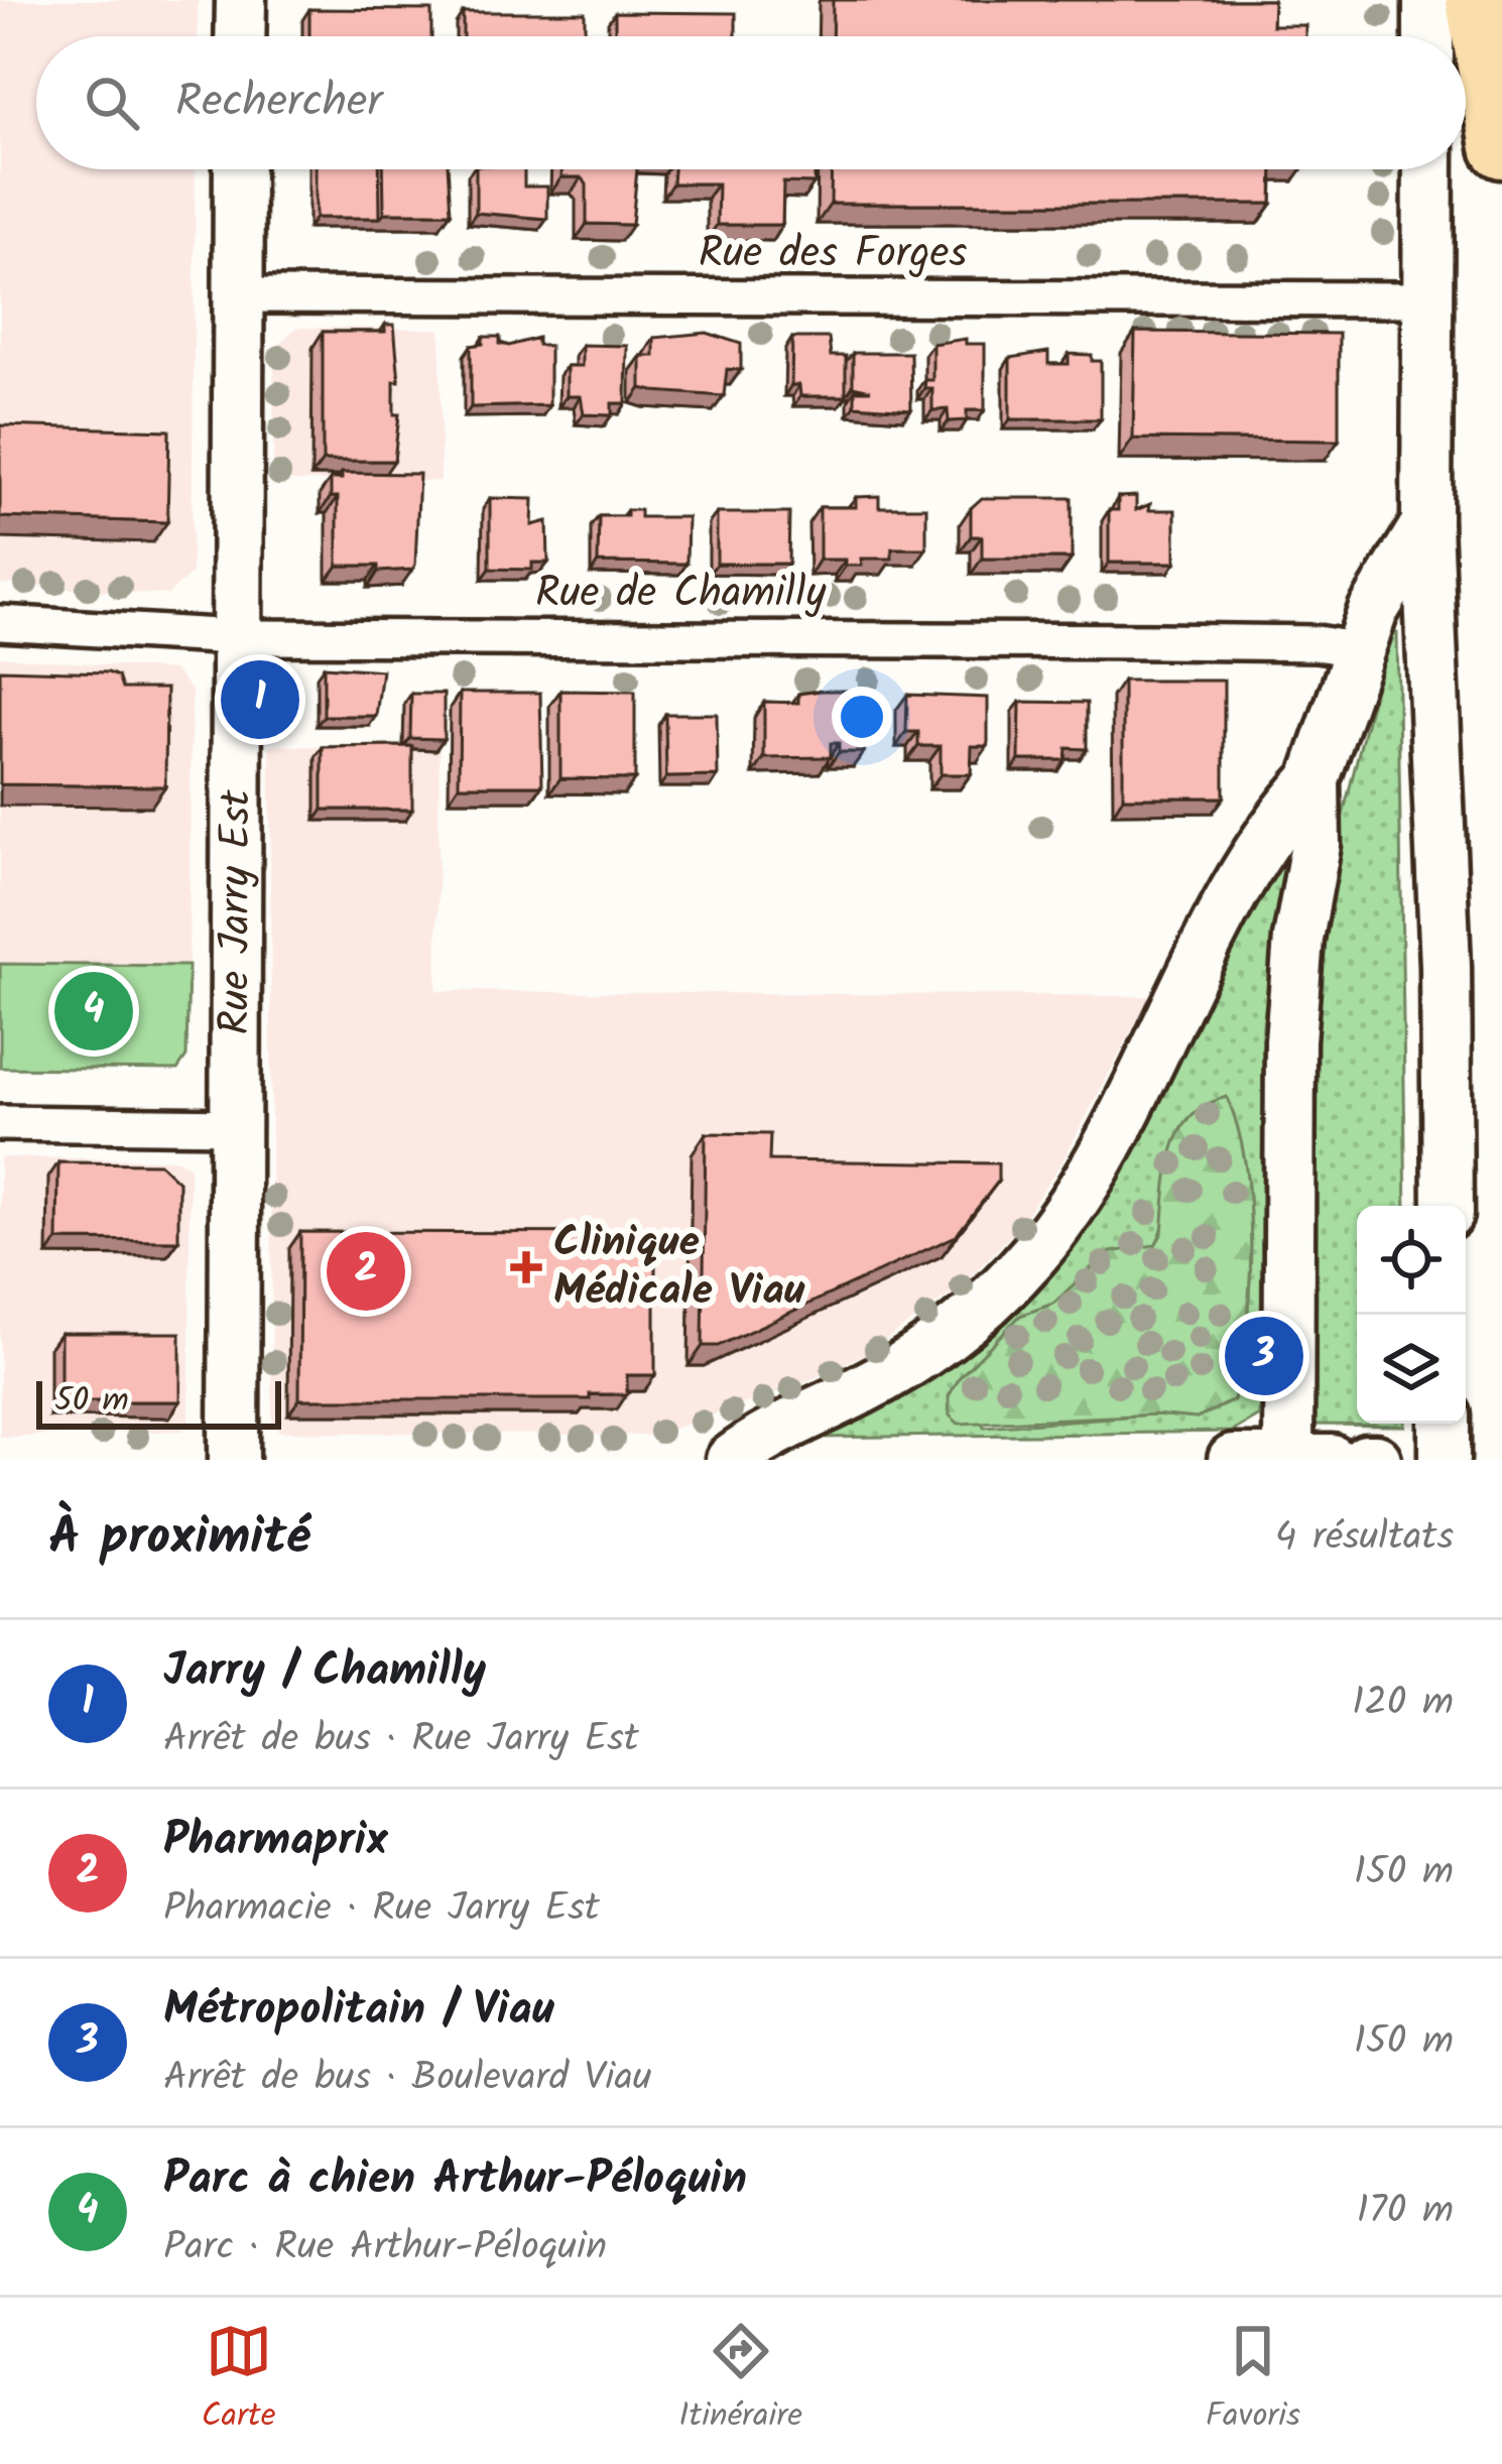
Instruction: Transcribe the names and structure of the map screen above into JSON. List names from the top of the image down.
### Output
{
  "streets": {
    "main road": ["Rue Jarry Est"],
    "street": ["Rue des Forges", "Rue de Chamilly"]
  },
  "crossings": [
    ["Rue des Forges", "Rue Jarry Est"],
    ["Rue de Chamilly", "Rue Jarry Est"]
  ],
  "places": {
    "health": ["Clinique Médicale Viau"]
  },
  "scale_bar": "50 m",
  "page": {
    "search": "Rechercher",
    "pins": [
      "1",
      "4",
      "2",
      "3"
    ],
    "scale": "50 m",
    "heading": ["À proximité", "4 résultats"],
    "list": [
      {
        "mark": "1",
        "name": "Jarry / Chamilly",
        "note": "Arrêt de bus · Rue Jarry Est",
        "value": "120 m"
      },
      {
        "mark": "2",
        "name": "Pharmaprix",
        "note": "Pharmacie · Rue Jarry Est",
        "value": "150 m"
      },
      {
        "mark": "3",
        "name": "Métropolitain / Viau",
        "note": "Arrêt de bus · Boulevard Viau",
        "value": "150 m"
      },
      {
        "mark": "4",
        "name": "Parc à chien Arthur-Péloquin",
        "note": "Parc · Rue Arthur-Péloquin",
        "value": "170 m"
      }
    ],
    "nav": ["Carte", "Itinéraire", "Favoris"]
  }
}
